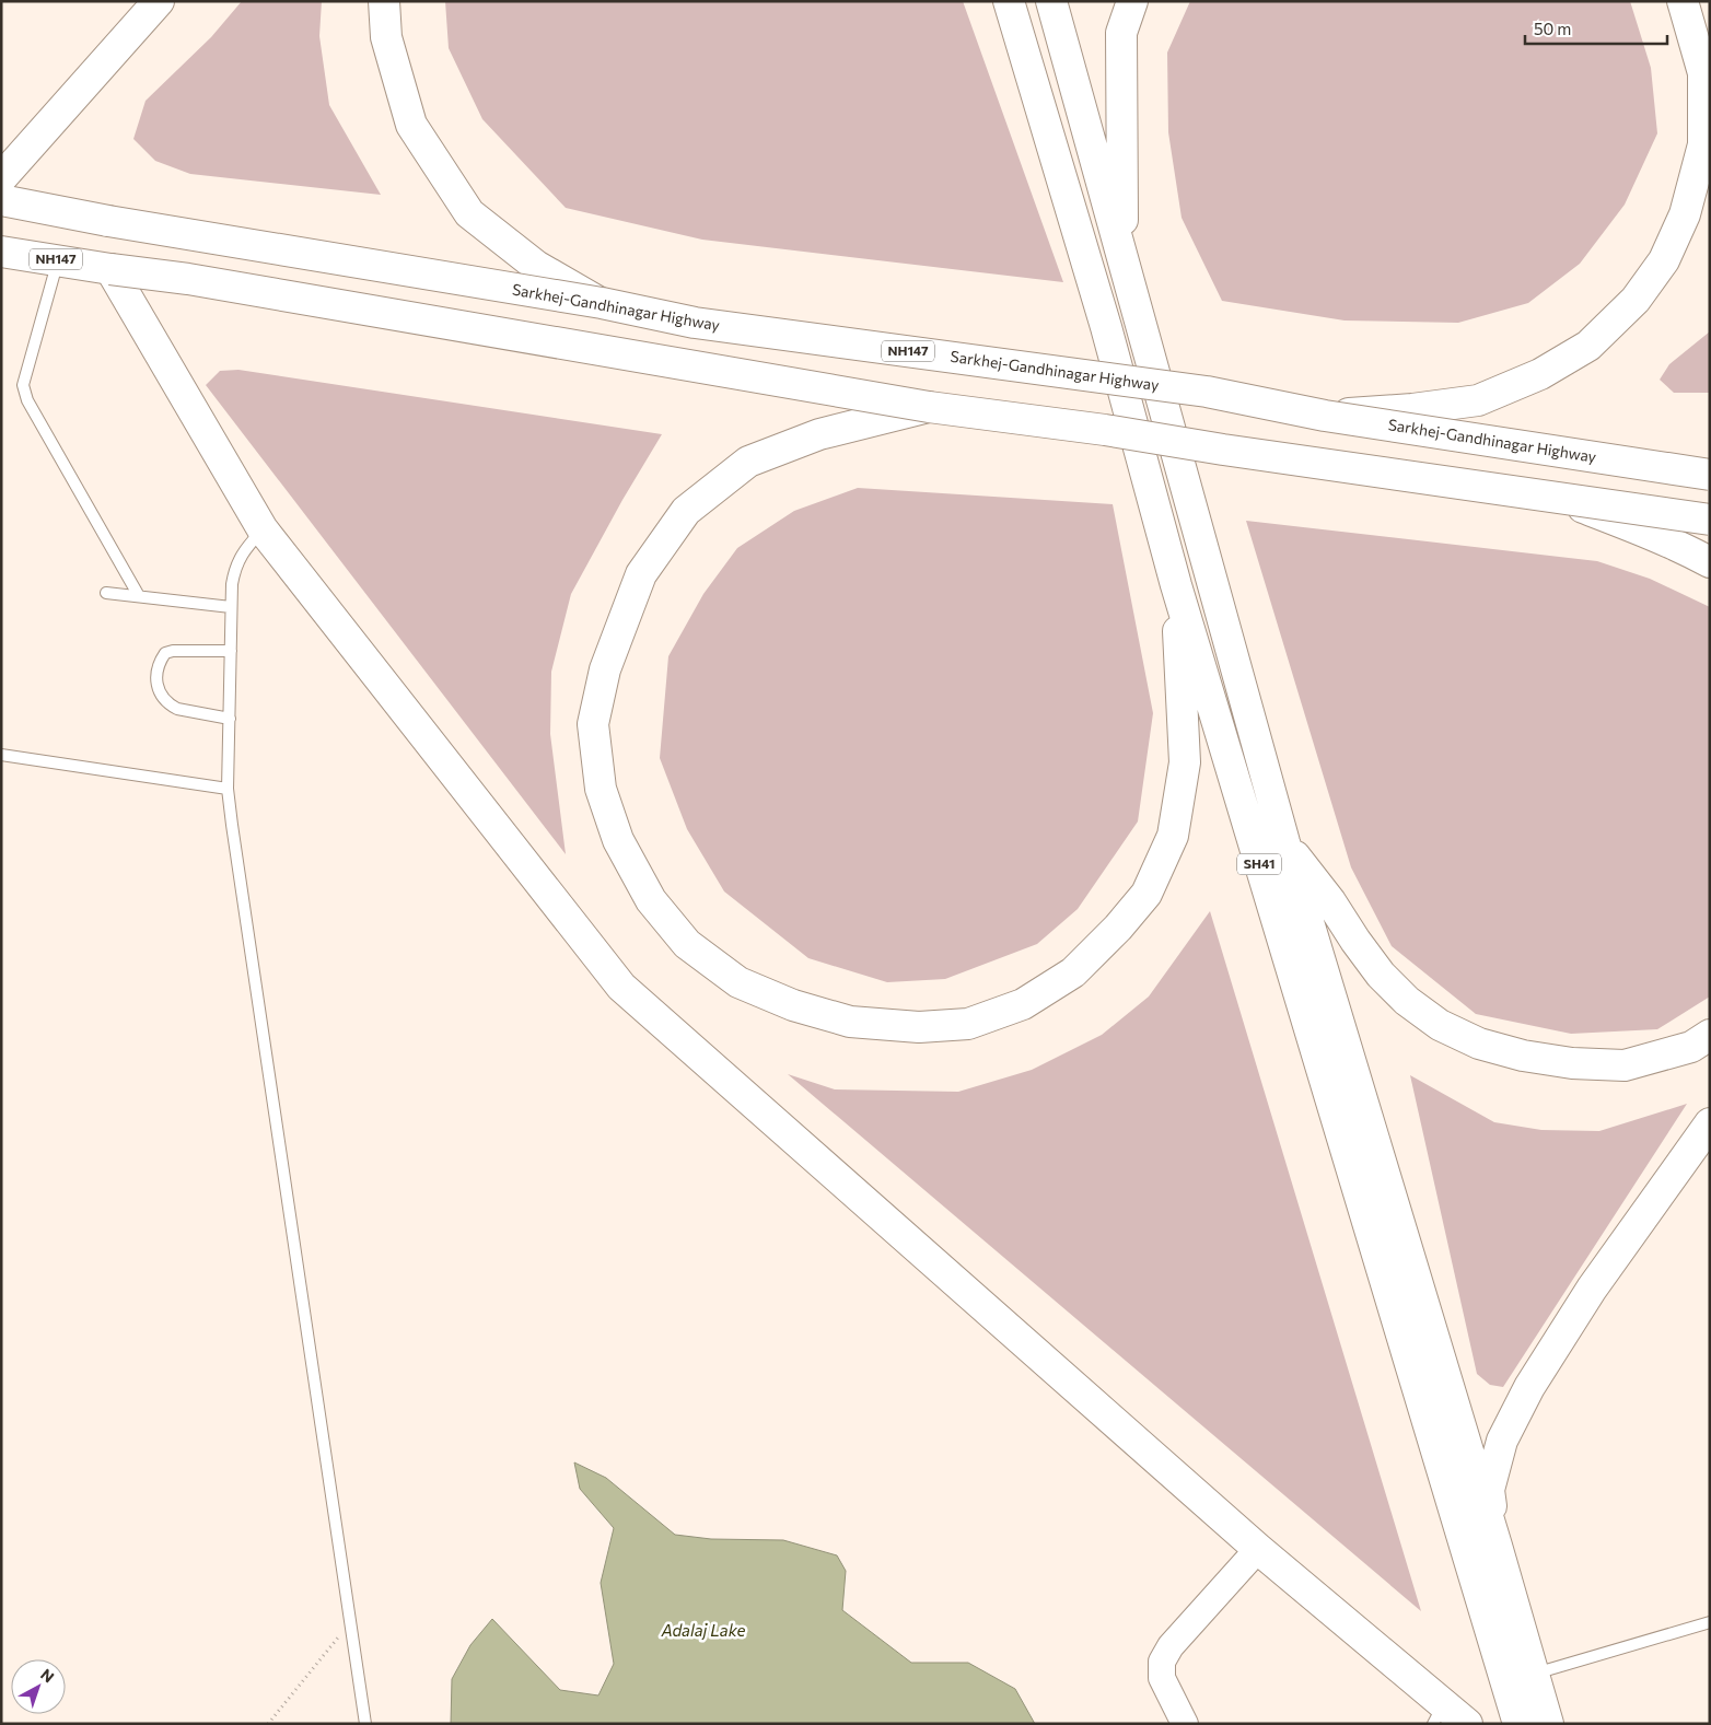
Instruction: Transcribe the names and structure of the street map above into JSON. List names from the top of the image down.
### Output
{
  "streets": {
    "main road": ["NH147", "Sarkhej-Gandhinagar Highway", "SH41"]
  },
  "water": ["Adalaj Lake"],
  "scale_bar": "50 m",
  "north": "top right"
}
